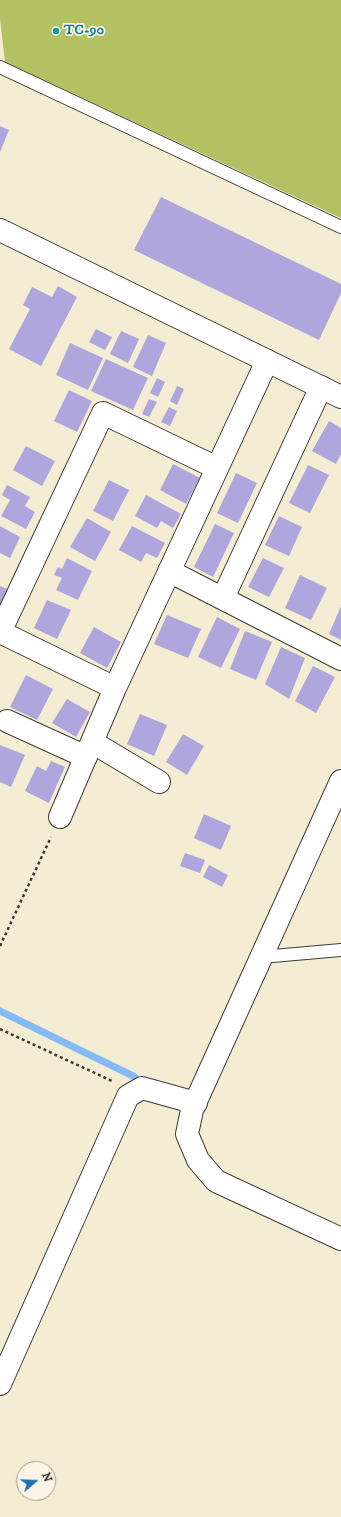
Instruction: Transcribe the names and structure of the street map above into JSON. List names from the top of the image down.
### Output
{
  "places": ["TC-90"],
  "north": "right"
}
